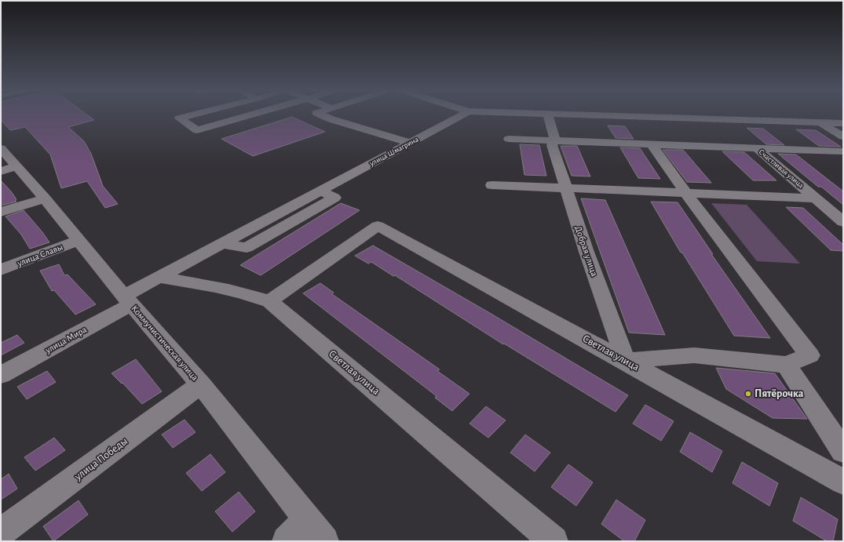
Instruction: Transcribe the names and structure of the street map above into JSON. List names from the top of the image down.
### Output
{
  "streets": {
    "street": [
      "улица Шмагрина",
      "Счастливая улица",
      "Добрая улица",
      "улица Славы",
      "улица Мира",
      "Коммунистическая улица",
      "Светлая улица",
      "улица Победы"
    ]
  },
  "crossings": [
    ["улица Шмагрина", "улица Мира"],
    ["Добрая улица", "Светлая улица"],
    ["улица Славы", "Коммунистическая улица"],
    ["улица Мира", "Коммунистическая улица"],
    ["Коммунистическая улица", "улица Победы"]
  ],
  "places": ["Пятёрочка"]
}
